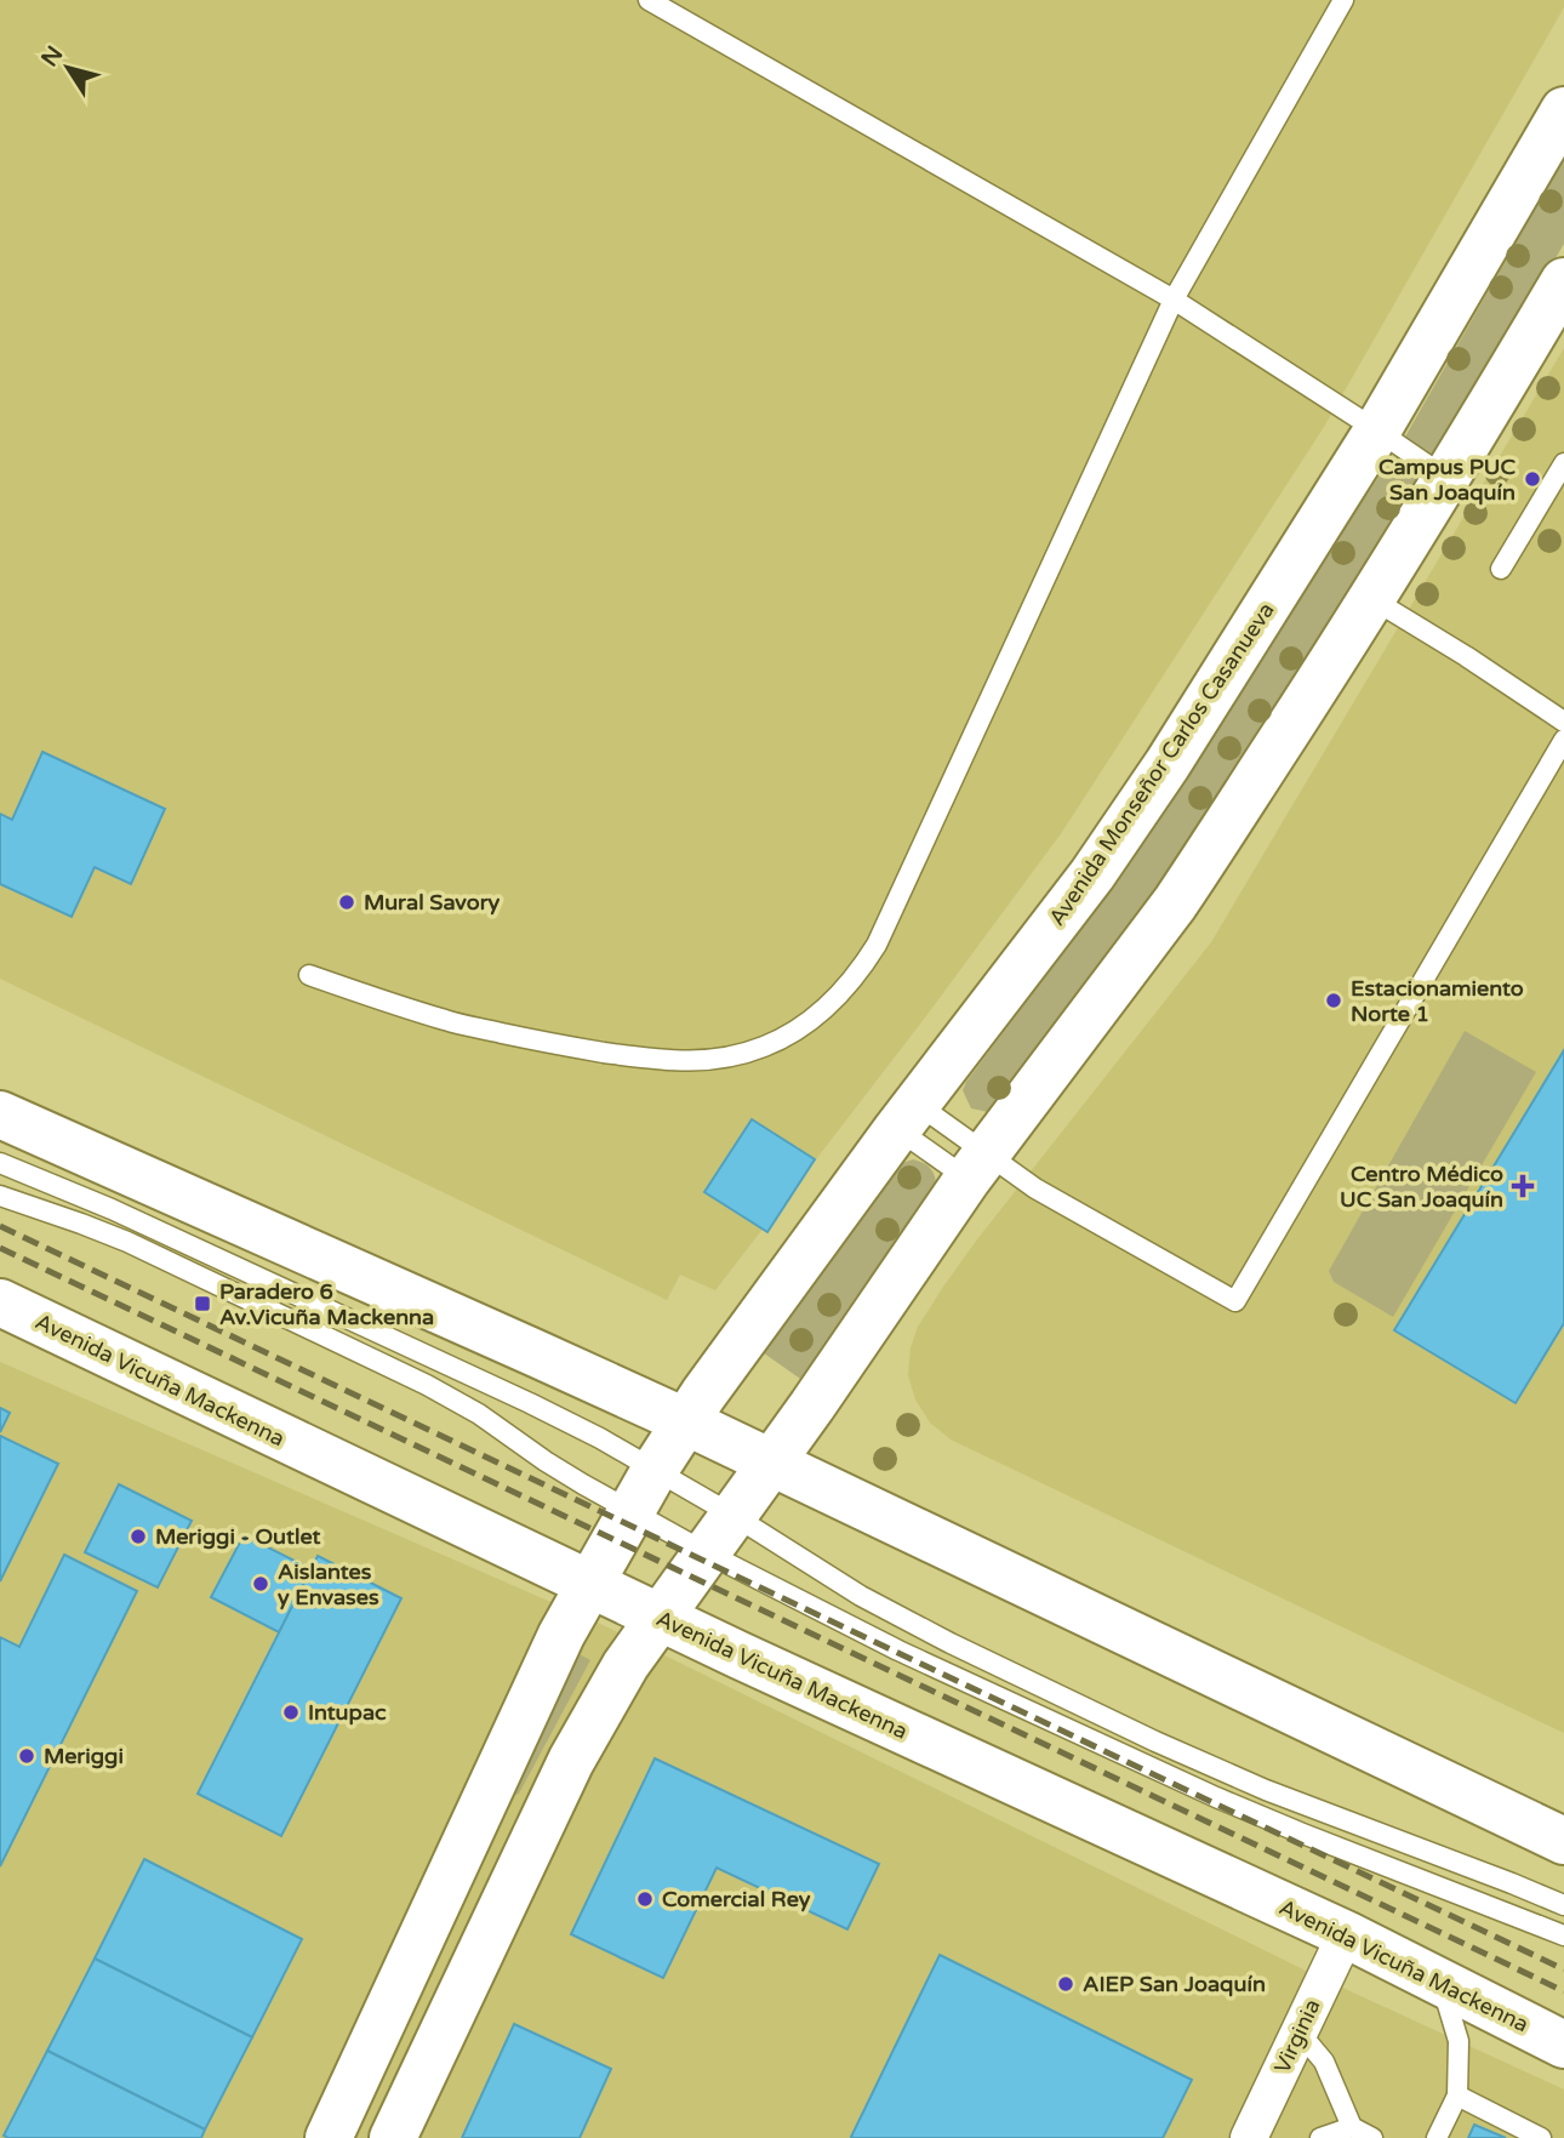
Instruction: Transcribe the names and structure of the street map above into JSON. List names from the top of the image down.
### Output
{
  "streets": {
    "main road": ["Avenida Monseñor Carlos Casanueva", "Avenida Vicuña Mackenna"],
    "street": ["Virginia"]
  },
  "crossings": [
    ["Avenida Monseñor Carlos Casanueva", "Avenida Vicuña Mackenna"],
    ["Avenida Vicuña Mackenna", "Virginia"]
  ],
  "places": {
    "other": [
      "Campus PUC San Joaquín",
      "Mural Savory",
      "Estacionamiento Norte 1",
      "Meriggi - Outlet",
      "Aislantes y Envases",
      "Intupac",
      "Meriggi",
      "Comercial Rey",
      "AIEP San Joaquín"
    ],
    "health": ["Centro Médico UC San Joaquín"],
    "transit": ["Paradero 6 Av.Vicuña Mackenna"]
  },
  "north": "top left"
}
